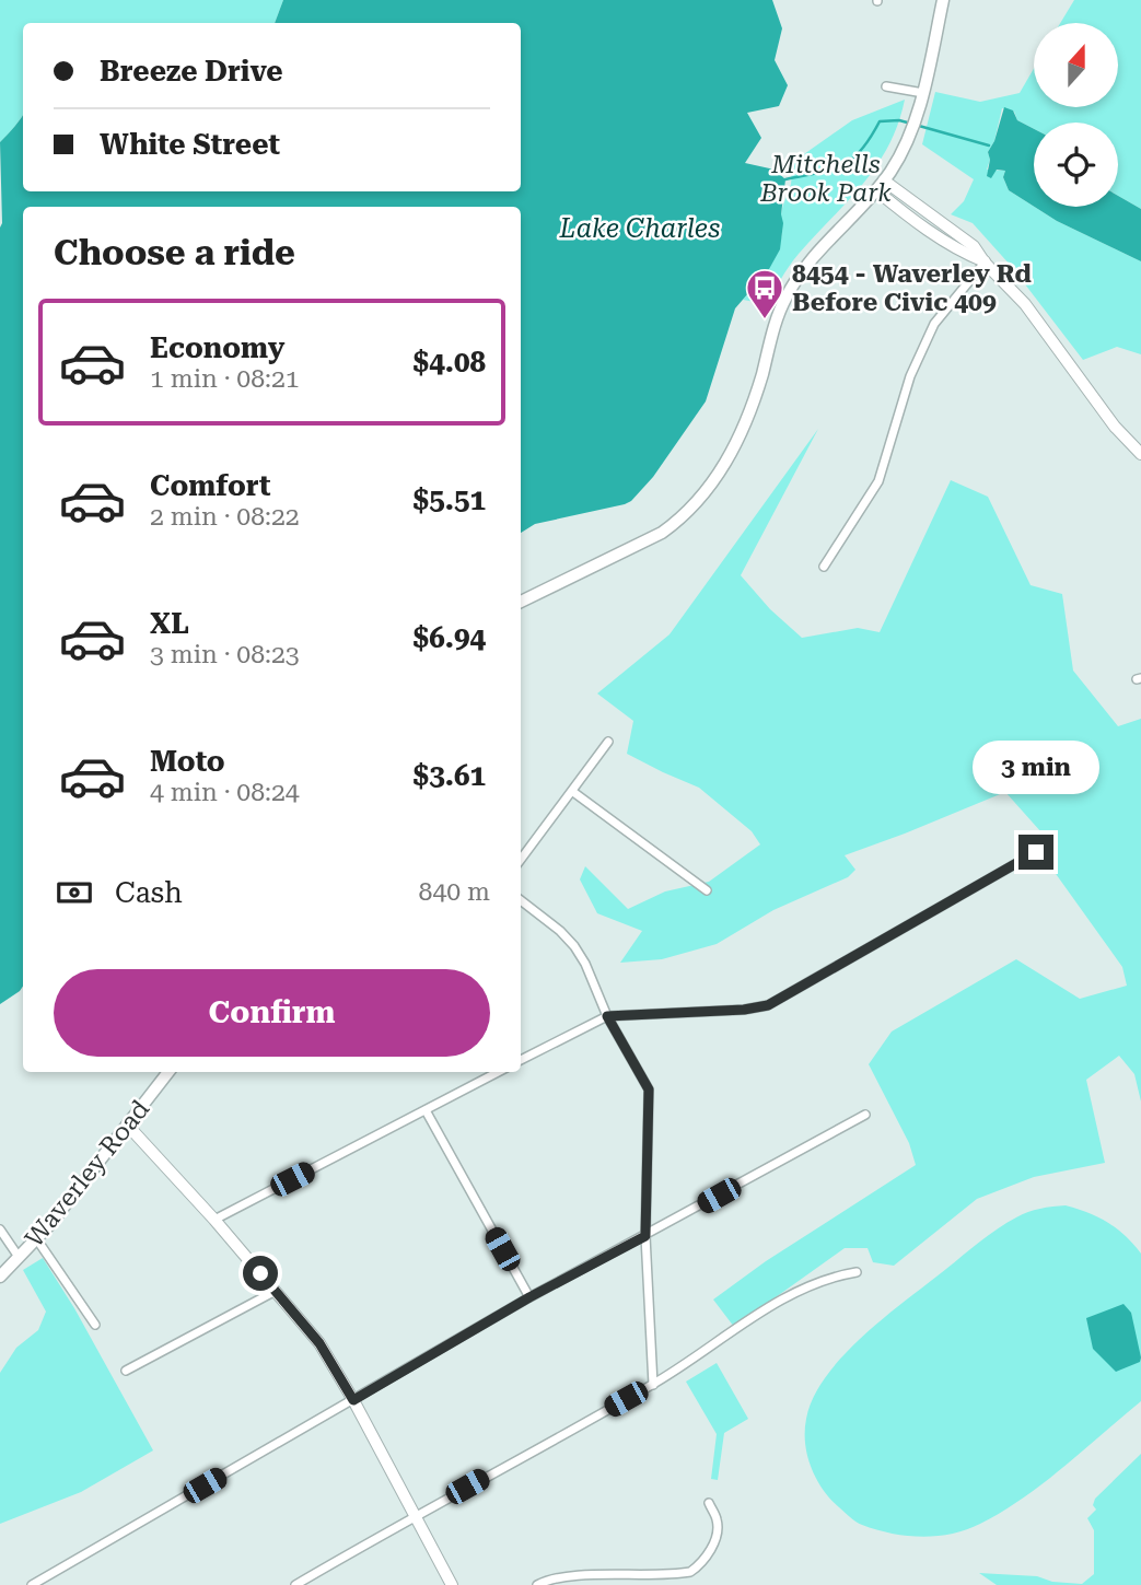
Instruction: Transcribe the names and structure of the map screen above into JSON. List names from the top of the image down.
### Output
{
  "streets": {
    "main road": ["Waverley Road"]
  },
  "water": ["Lake Charles"],
  "parks": ["Mitchells Brook Park"],
  "places": {
    "bus stop": ["8454 - Waverley Rd Before Civic 409"]
  },
  "north": "top",
  "page": {
    "banner": ["Breeze Drive", "White Street"],
    "heading": "Choose a ride",
    "list": [
      {
        "name": "Economy",
        "note": "1 min · 08:21",
        "value": "$4.08"
      },
      {
        "name": "Comfort",
        "note": "2 min · 08:22",
        "value": "$5.51"
      },
      {
        "name": "XL",
        "note": "3 min · 08:23",
        "value": "$6.94"
      },
      {
        "name": "Moto",
        "note": "4 min · 08:24",
        "value": "$3.61"
      }
    ],
    "bubble": "3 min",
    "pay": ["Cash", "840 m"],
    "buttons": "Confirm"
  }
}
